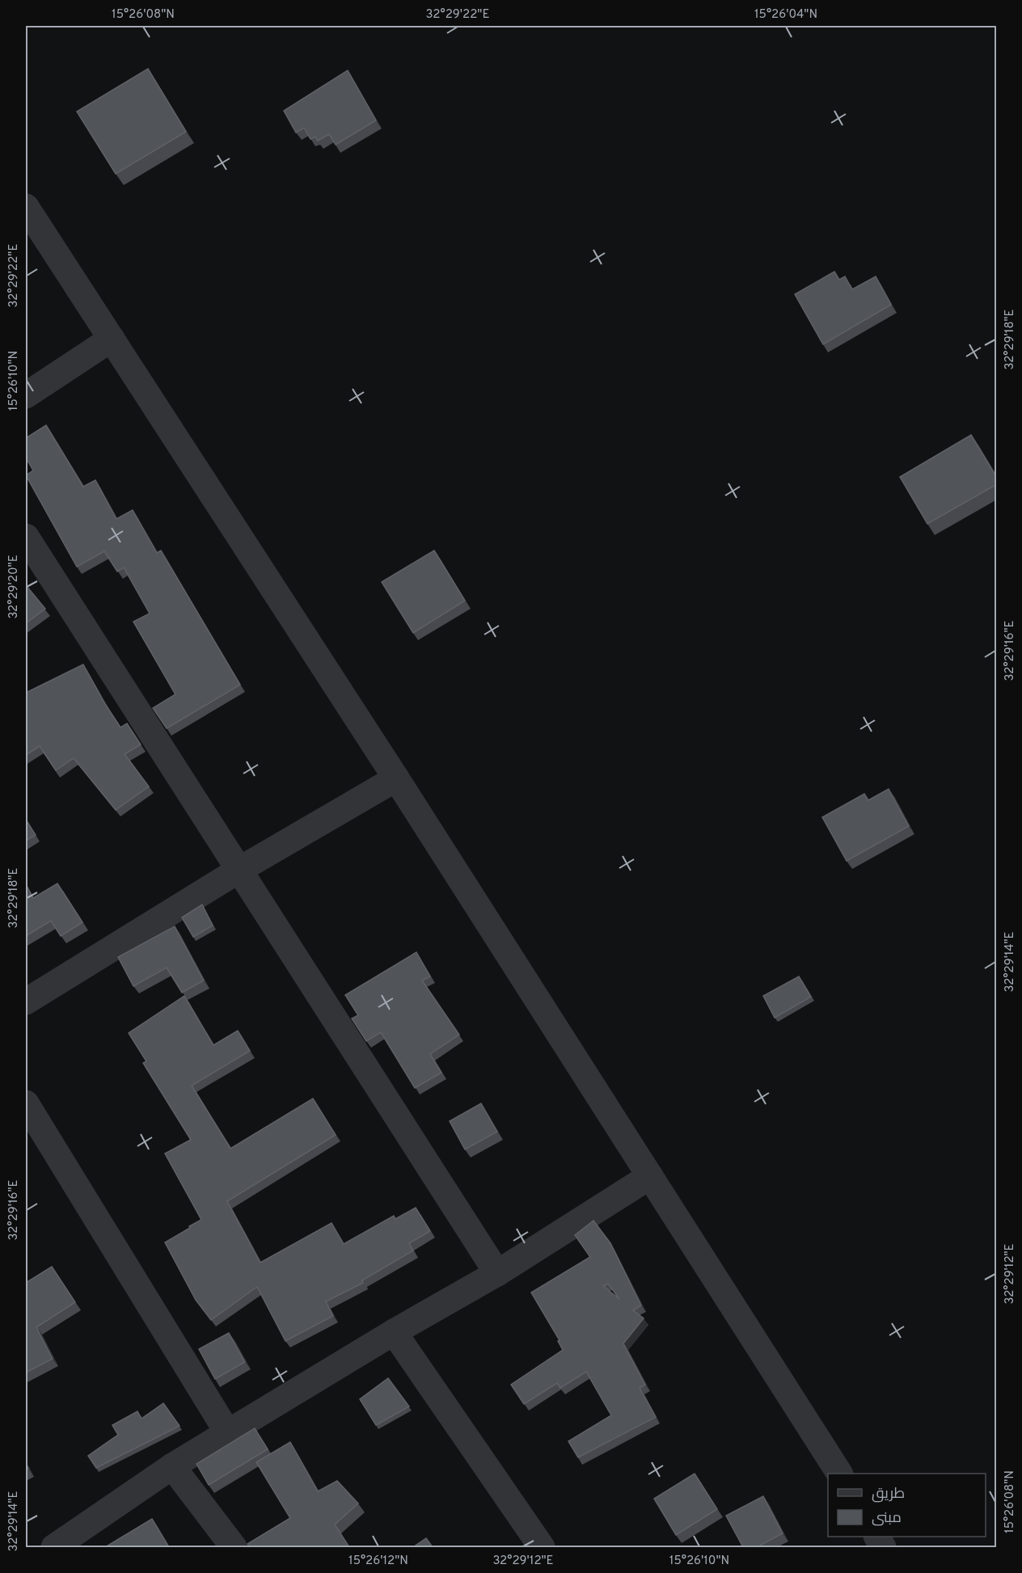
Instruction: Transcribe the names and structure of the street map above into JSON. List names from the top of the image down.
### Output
{
  "legend": ["طريق", "مبنى"],
  "coordinates": [
    "15°26'08\"N",
    "32°29'22\"E",
    "15°26'04\"N",
    "32°29'18\"E",
    "15°26'10\"N",
    "32°29'20\"E",
    "32°29'16\"E",
    "32°29'14\"E",
    "32°29'12\"E",
    "15°26'12\"N"
  ]
}
